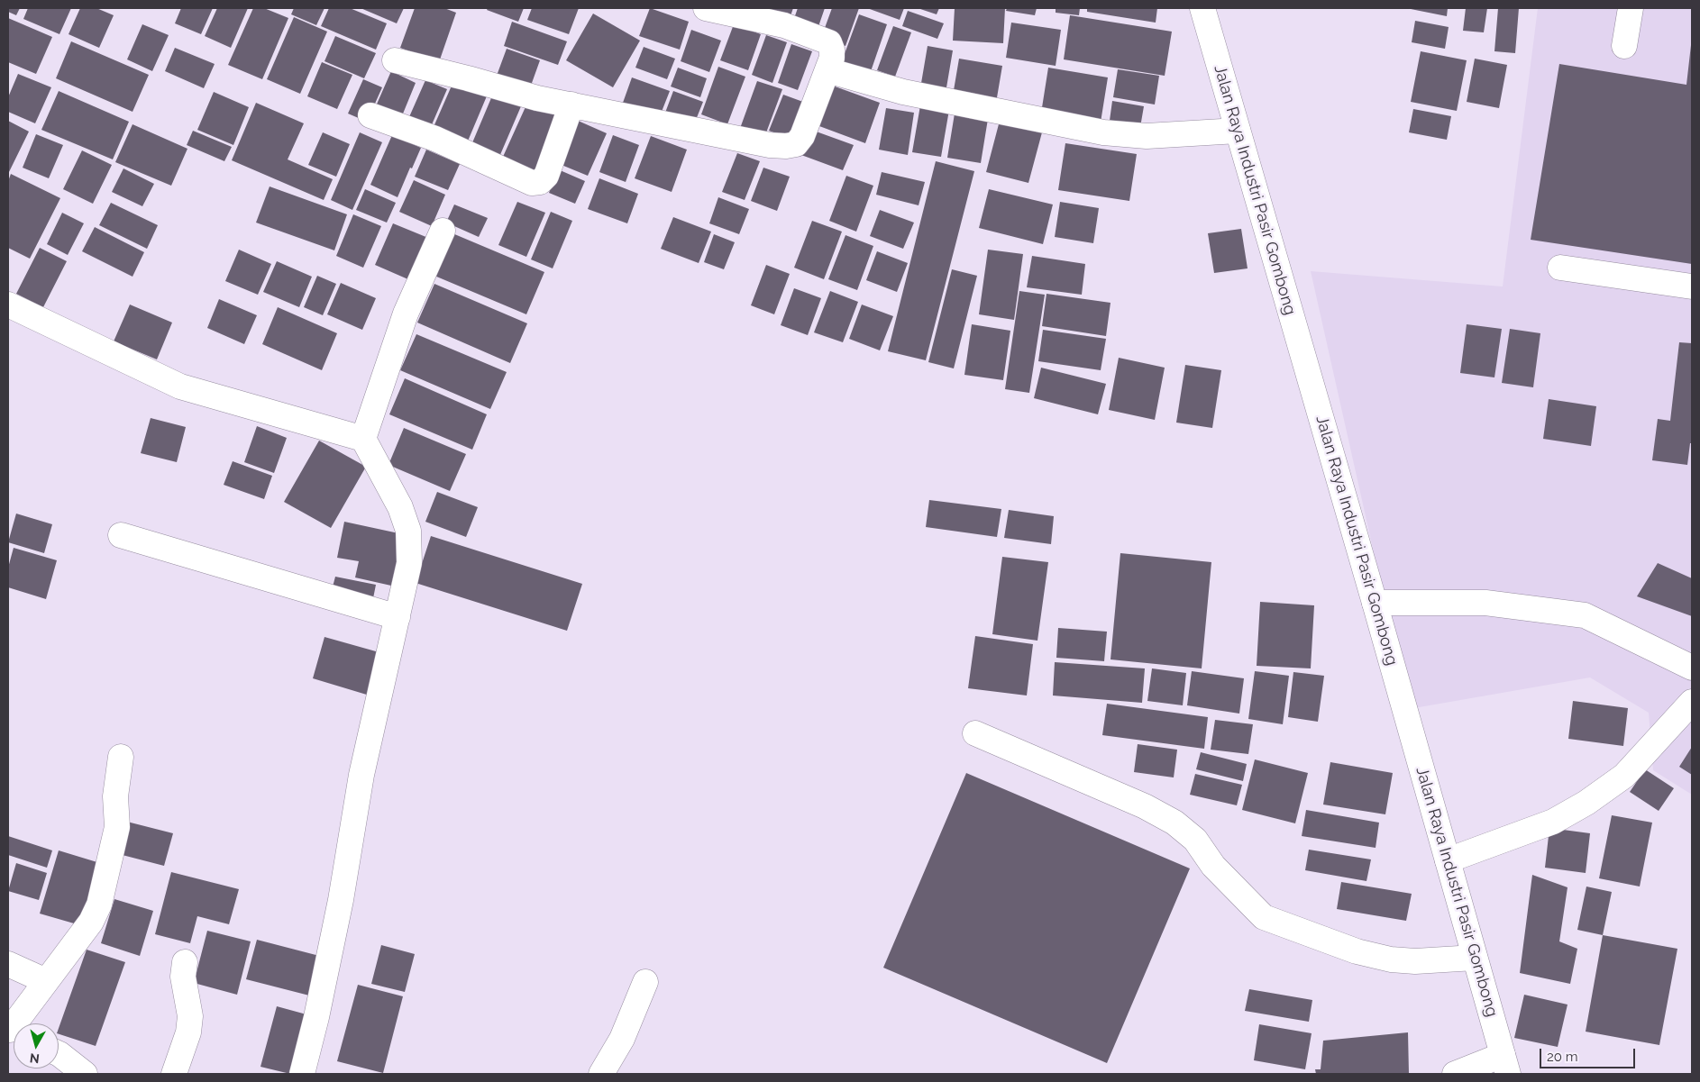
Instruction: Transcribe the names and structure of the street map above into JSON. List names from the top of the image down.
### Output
{
  "streets": {
    "street": ["Jalan Raya Industri Pasir Gombong"]
  },
  "scale_bar": "20 m",
  "north": "bottom"
}
